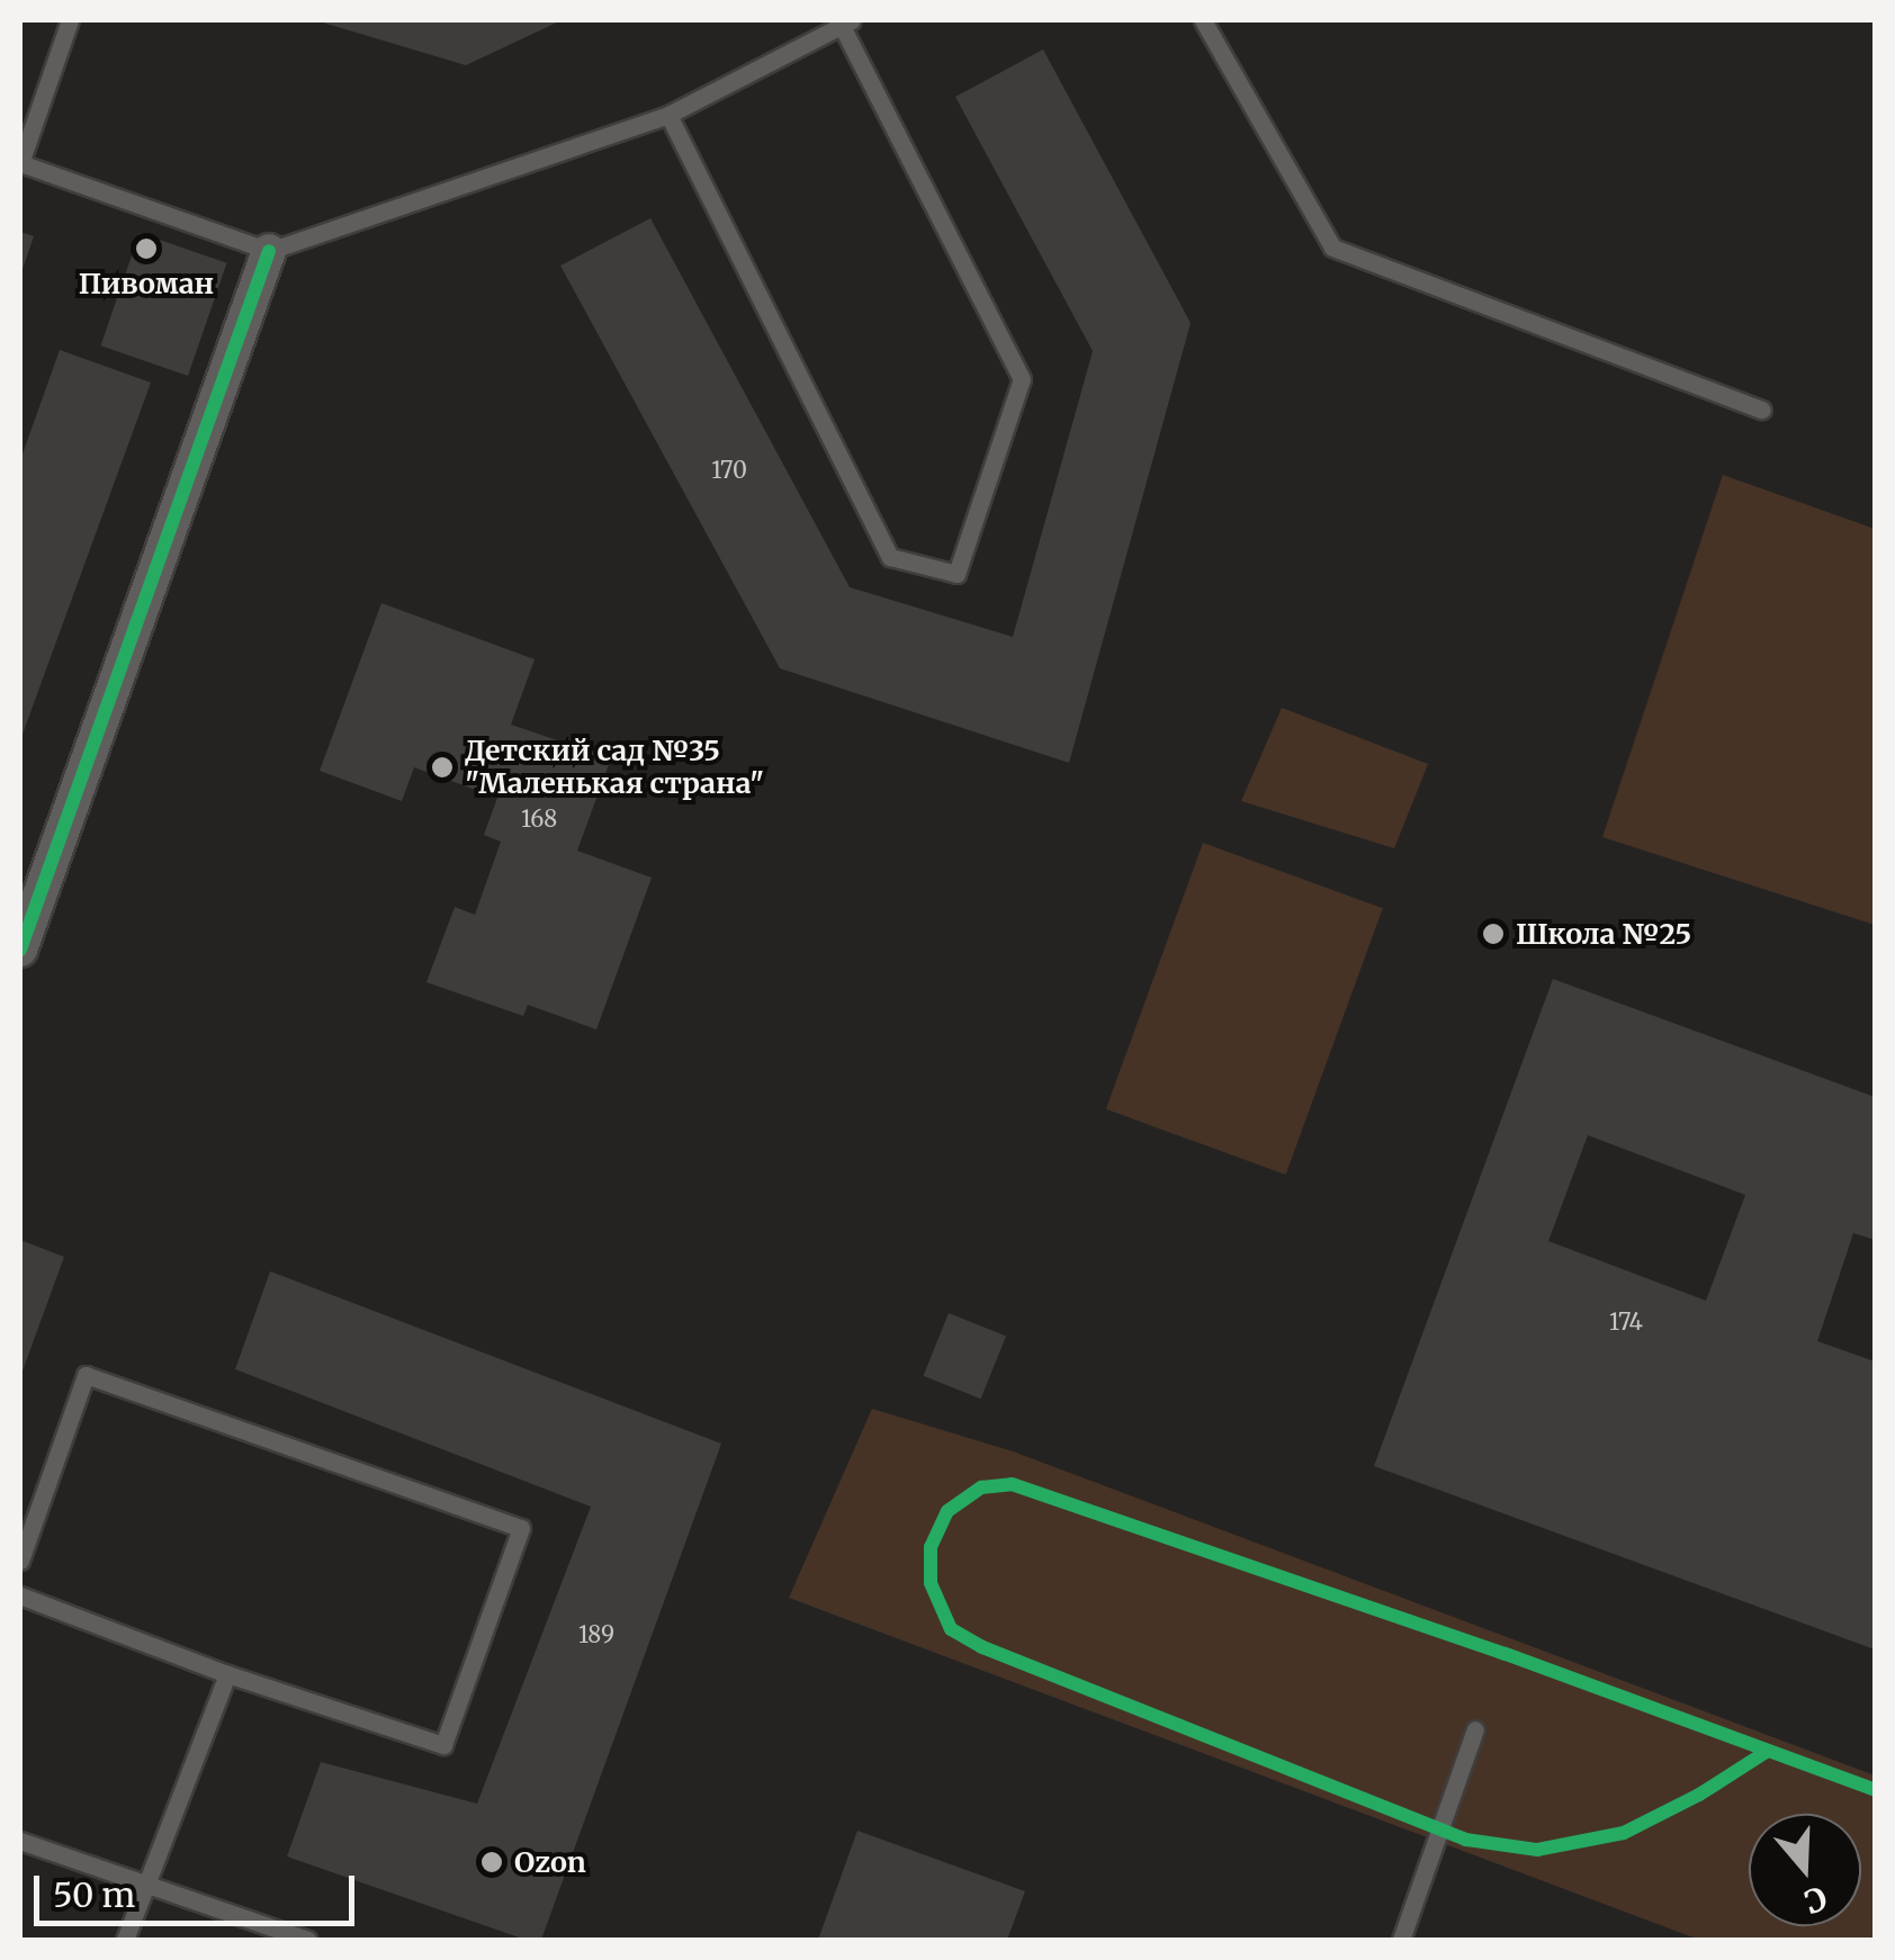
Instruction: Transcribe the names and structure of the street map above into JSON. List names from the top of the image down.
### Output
{
  "places": [
    "Пивоман",
    "Детский сад №35 \"Маленькая страна\"",
    "Школа №25",
    "Ozon"
  ],
  "house_numbers": [
    "170",
    "168",
    "174",
    "189"
  ],
  "scale_bar": "50 m",
  "north": "bottom"
}
